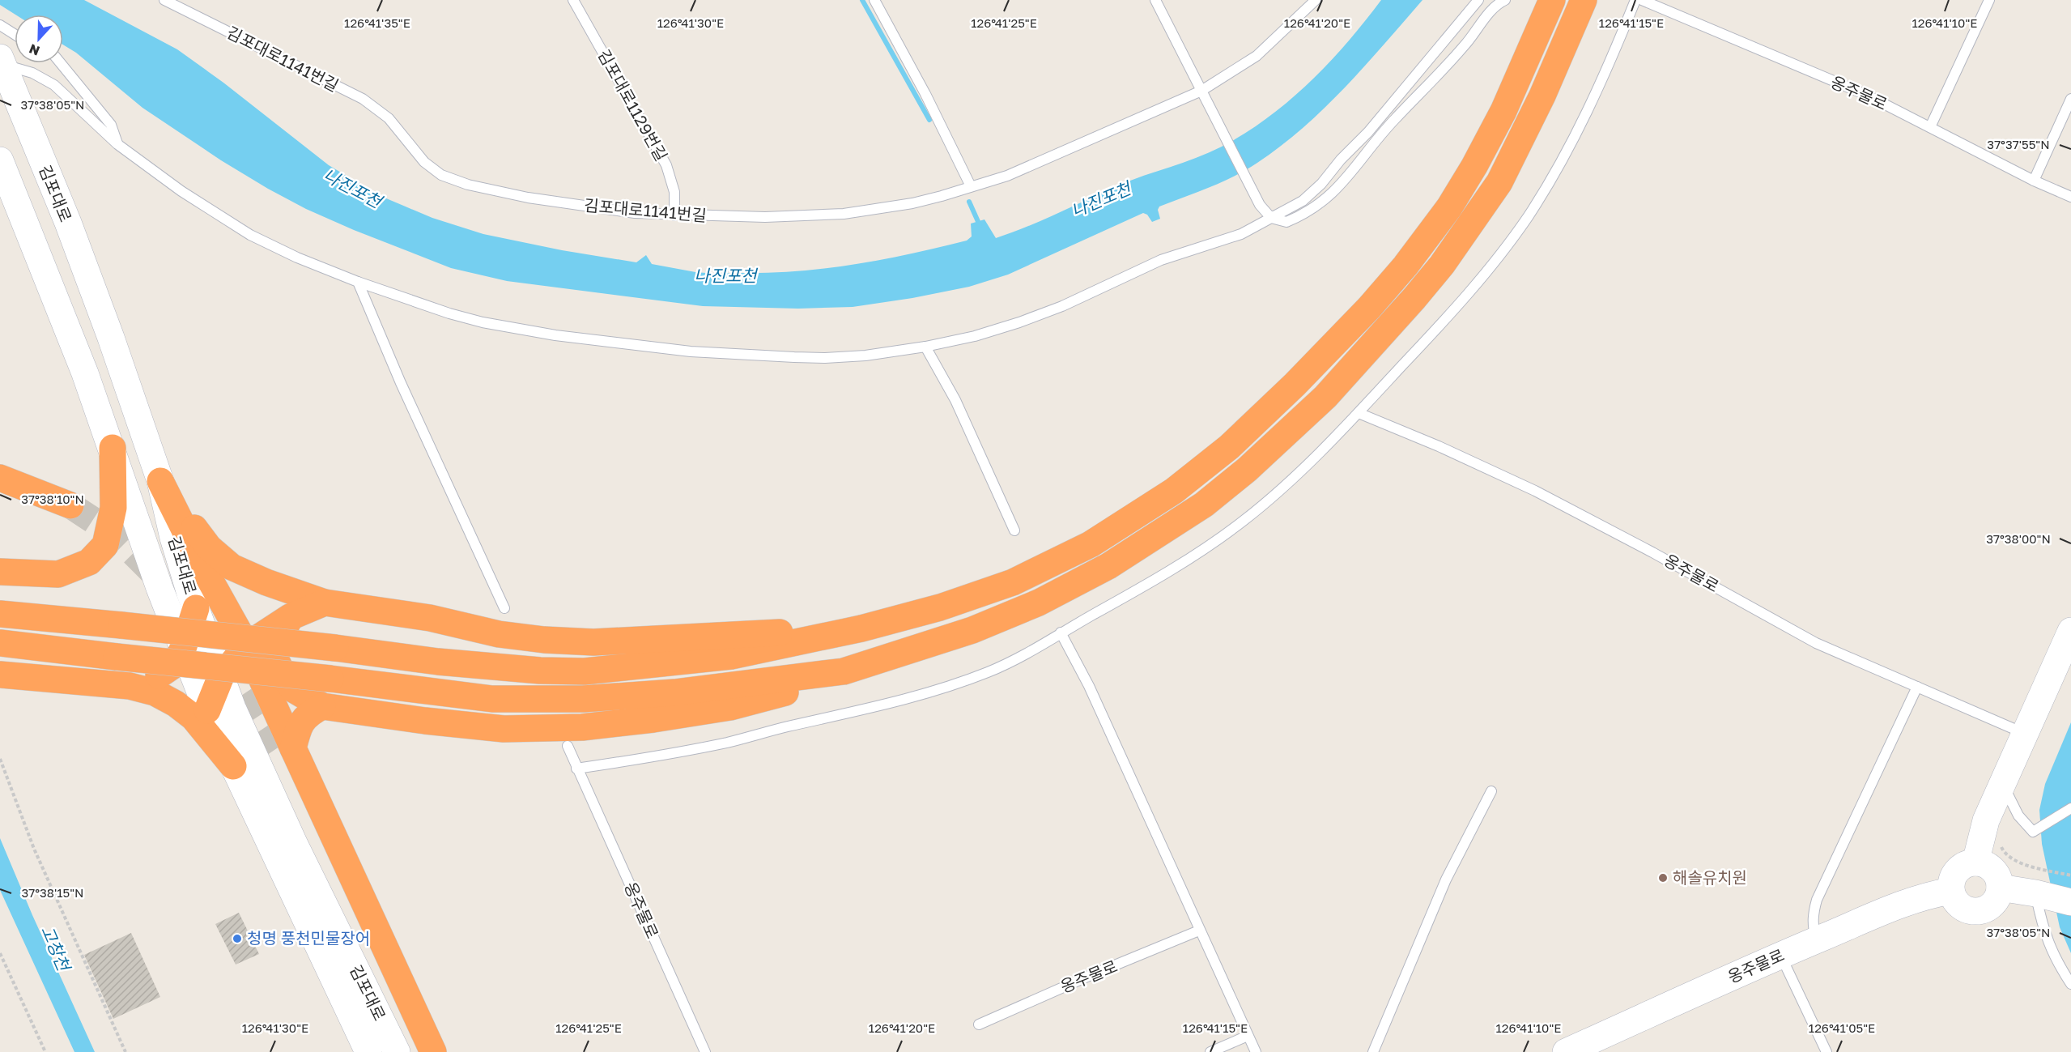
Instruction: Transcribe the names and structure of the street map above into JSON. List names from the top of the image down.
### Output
{
  "streets": {
    "main road": ["옹주물로", "김포대로"],
    "lane": ["김포대로1141번길", "김포대로1129번길"]
  },
  "crossings": [
    ["김포대로1141번길", "김포대로1129번길"]
  ],
  "water": ["나진포천", "고창천"],
  "places": ["해솔유치원", "청명 풍천민물장어"],
  "north": "bottom",
  "coordinates": [
    "126°41'35\"E",
    "126°41'30\"E",
    "126°41'25\"E",
    "126°41'20\"E",
    "126°41'15\"E",
    "126°41'10\"E",
    "37°38'05\"N",
    "37°37'55\"N",
    "37°38'10\"N",
    "37°38'00\"N",
    "37°38'15\"N",
    "126°41'05\"E"
  ]
}
